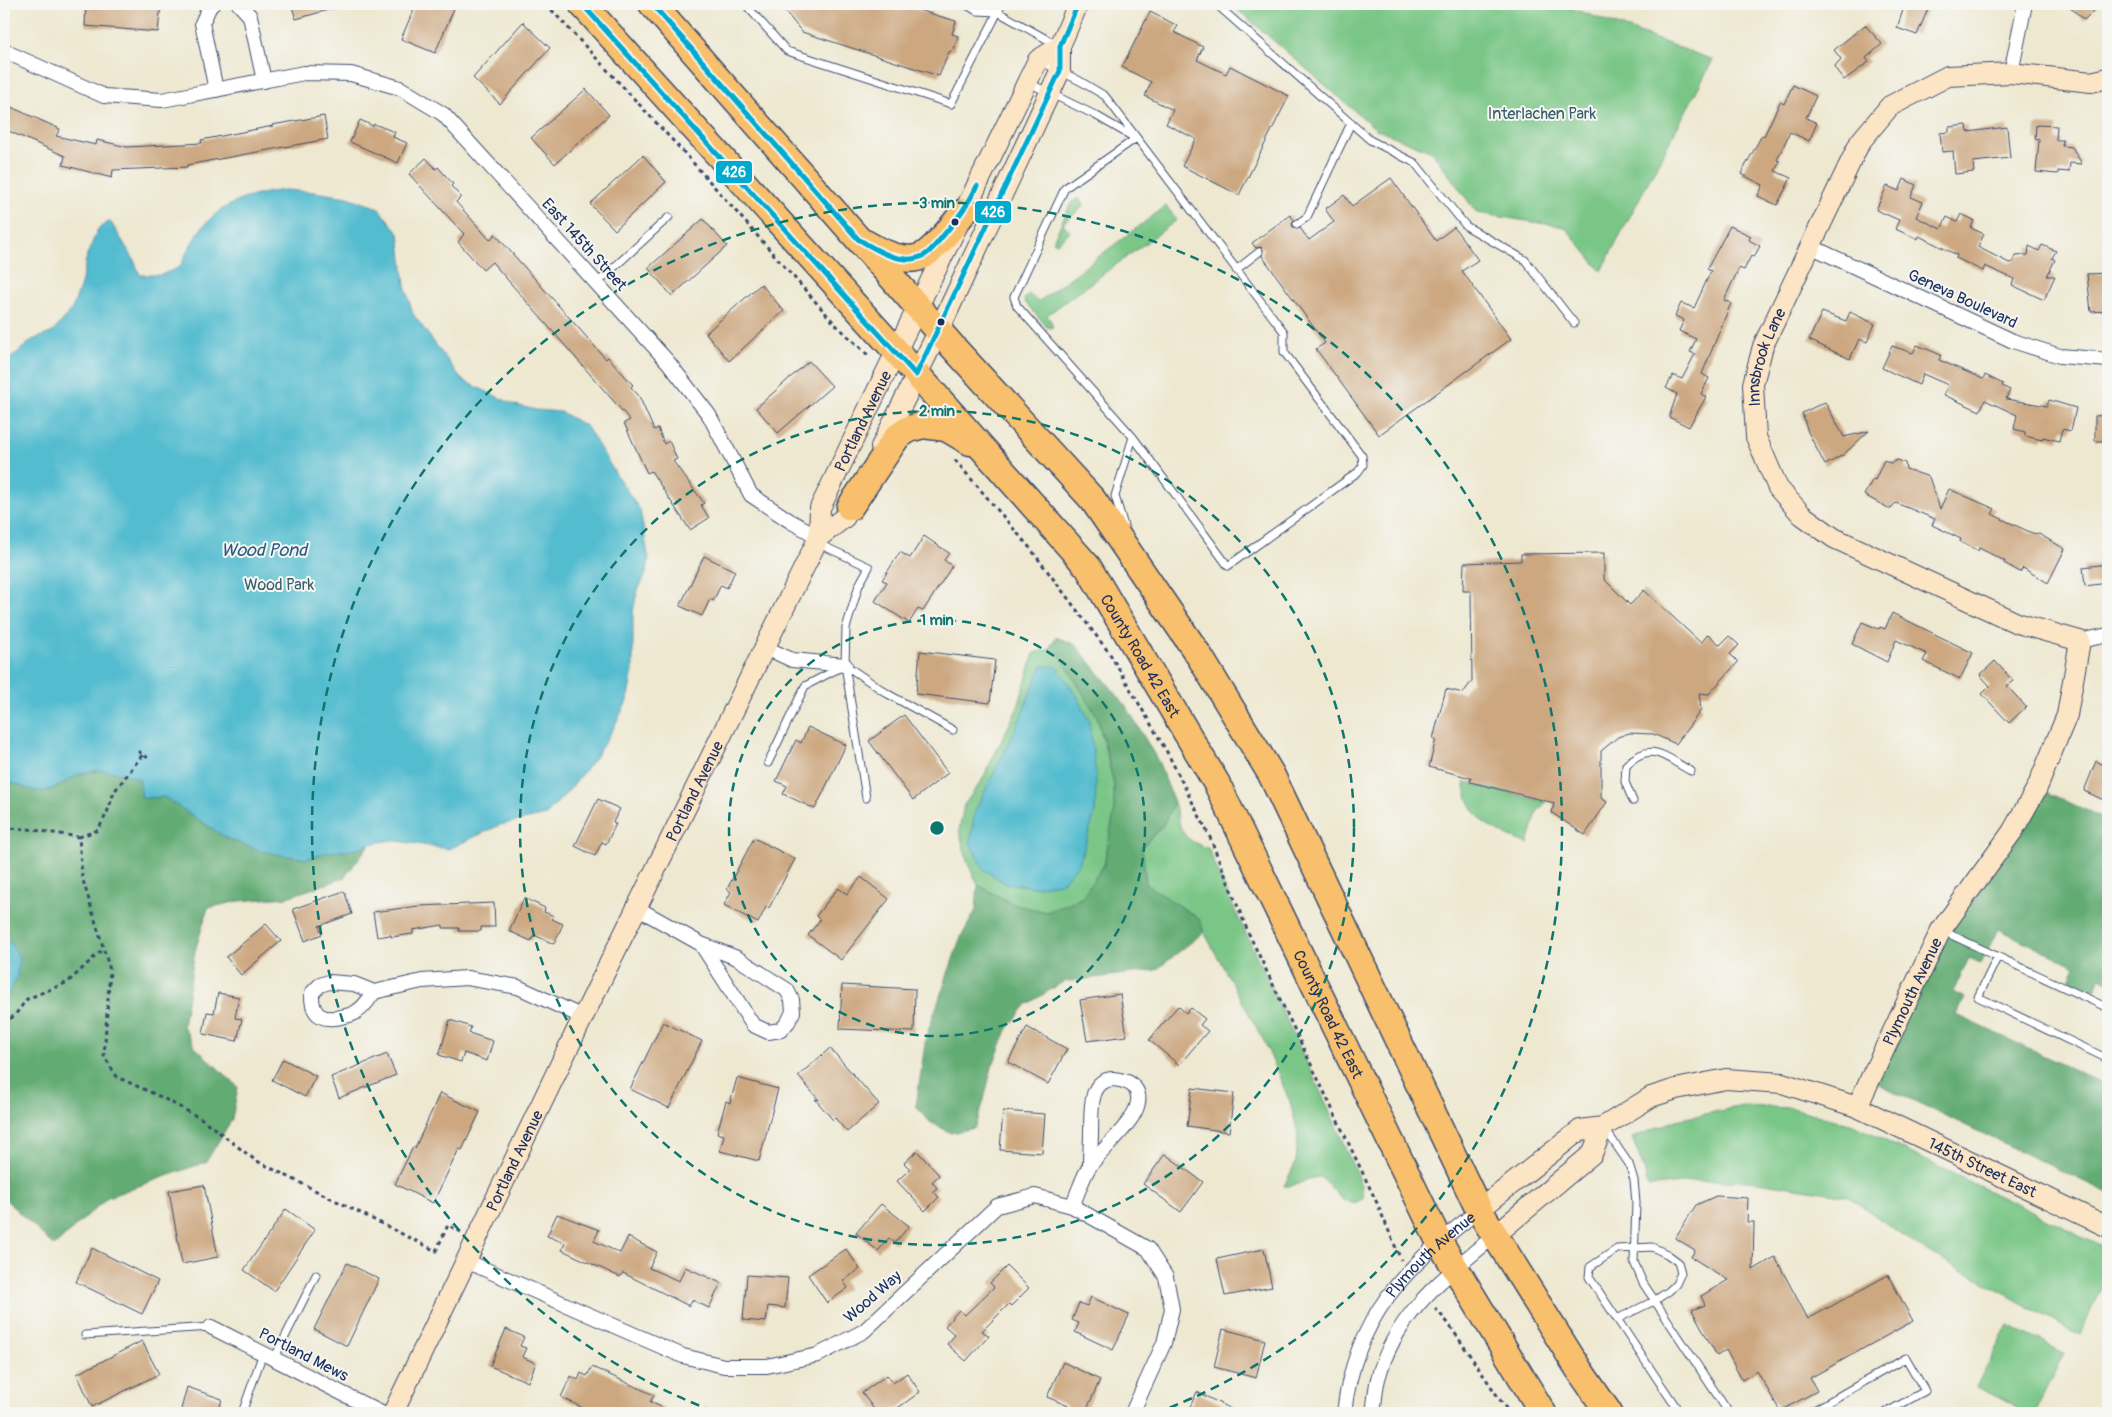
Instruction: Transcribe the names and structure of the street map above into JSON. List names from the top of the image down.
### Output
{
  "streets": {
    "highway": ["County Road 42 East"],
    "street": [
      "East 145th Street",
      "Geneva Boulevard",
      "Innsbrook Lane",
      "Portland Avenue",
      "Plymouth Avenue",
      "145th Street East",
      "Wood Way",
      "Portland Mews"
    ]
  },
  "crossings": [
    ["East 145th Street", "Portland Avenue"],
    ["Geneva Boulevard", "Innsbrook Lane"],
    ["Innsbrook Lane", "Plymouth Avenue"],
    ["Portland Avenue", "County Road 42 East"],
    ["Portland Avenue", "Wood Way"],
    ["County Road 42 East", "Plymouth Avenue"],
    ["Plymouth Avenue", "145th Street East"]
  ],
  "water": ["Wood Pond"],
  "parks": ["Interlachen Park", "Wood Park"],
  "lines": ["transit line 426"],
  "rings": ["3 min", "2 min", "1 min"]
}
